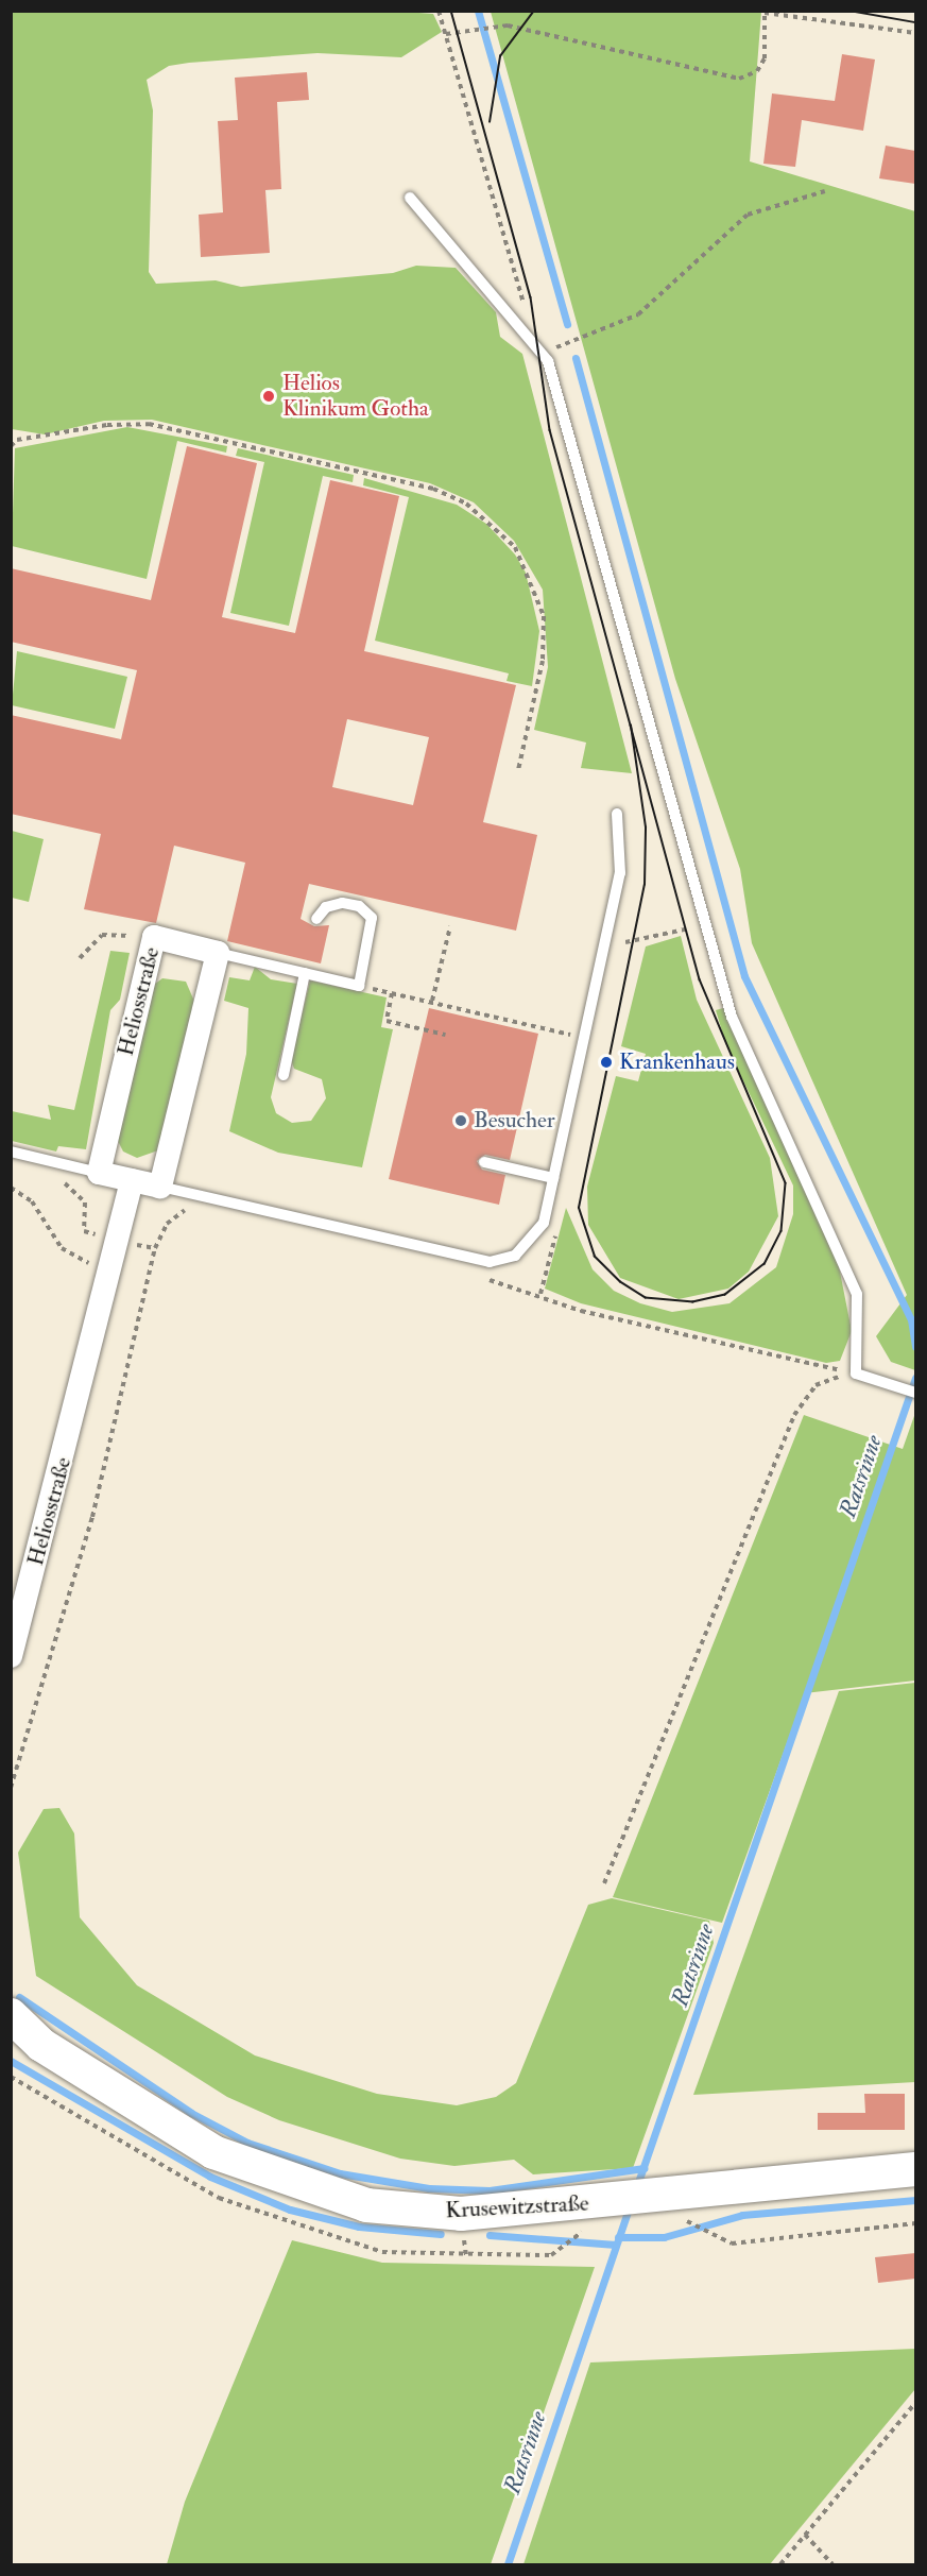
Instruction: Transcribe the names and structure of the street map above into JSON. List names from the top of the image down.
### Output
{
  "streets": {
    "main road": ["Krusewitzstraße"],
    "street": ["Heliosstraße"]
  },
  "water": ["Ratsrinne"],
  "places": ["Helios Klinikum Gotha", "Krankenhaus", "Besucher"]
}
